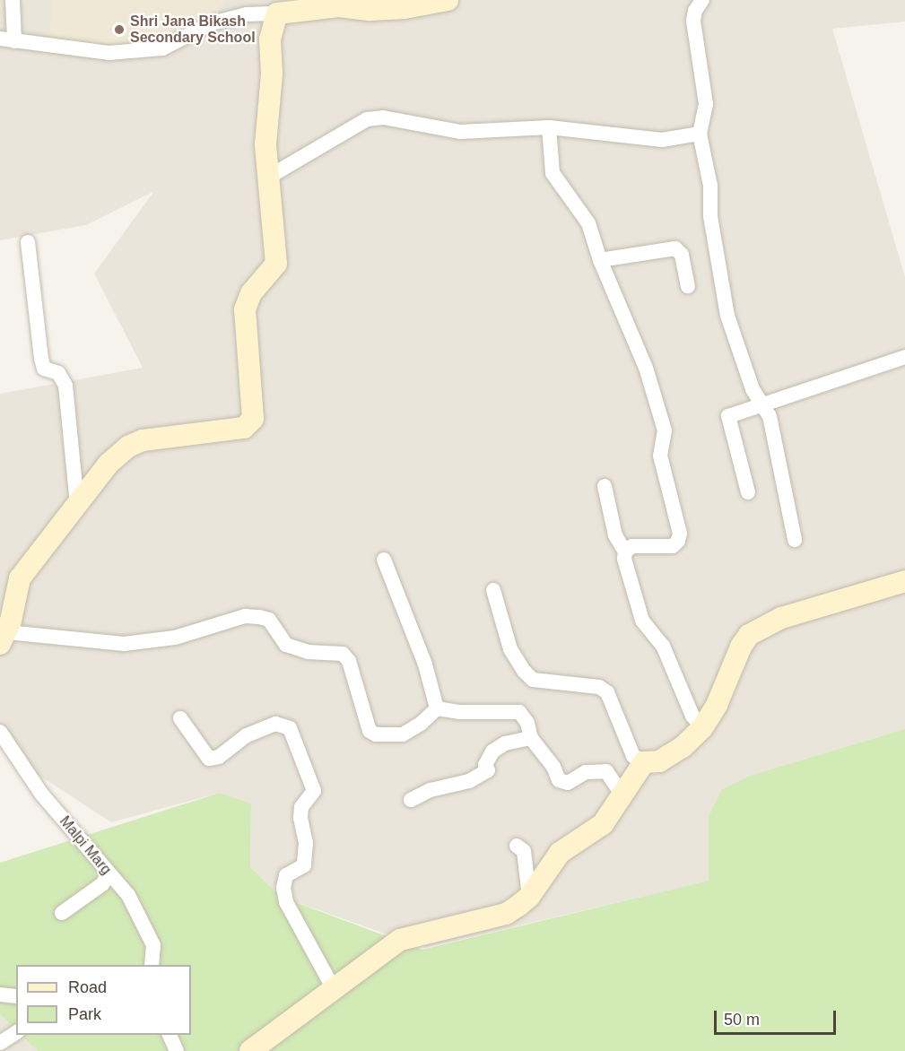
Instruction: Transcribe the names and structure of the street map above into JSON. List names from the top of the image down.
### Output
{
  "streets": {
    "street": ["Malpi Marg"]
  },
  "places": ["Shri Jana Bikash Secondary School"],
  "legend": ["Road", "Park"],
  "scale_bar": "50 m"
}
